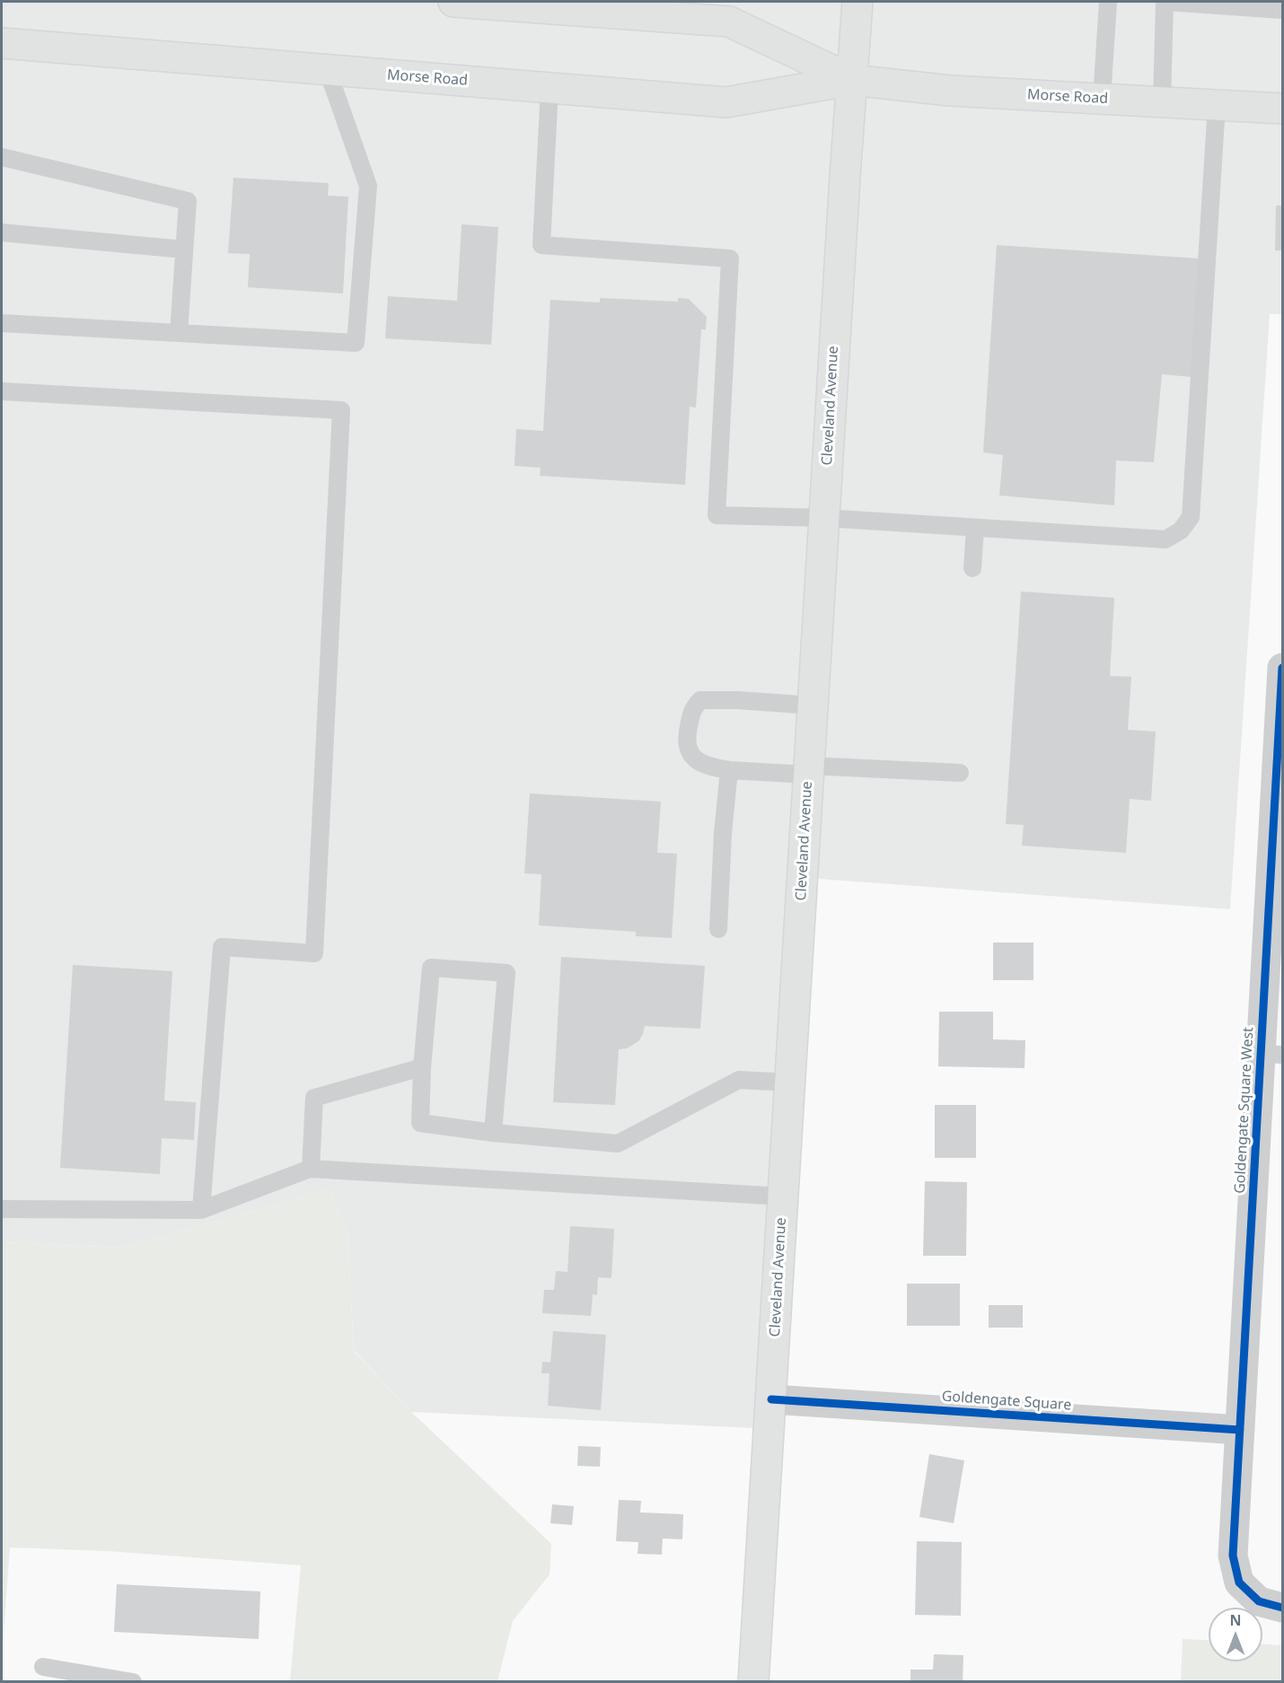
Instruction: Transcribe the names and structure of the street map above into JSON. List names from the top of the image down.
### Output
{
  "streets": {
    "main road": ["Morse Road", "Cleveland Avenue"],
    "street": ["Goldengate Square West", "Goldengate Square"]
  },
  "crossings": [
    ["Morse Road", "Cleveland Avenue"],
    ["Cleveland Avenue", "Goldengate Square"],
    ["Goldengate Square West", "Goldengate Square"]
  ],
  "north": "top"
}
